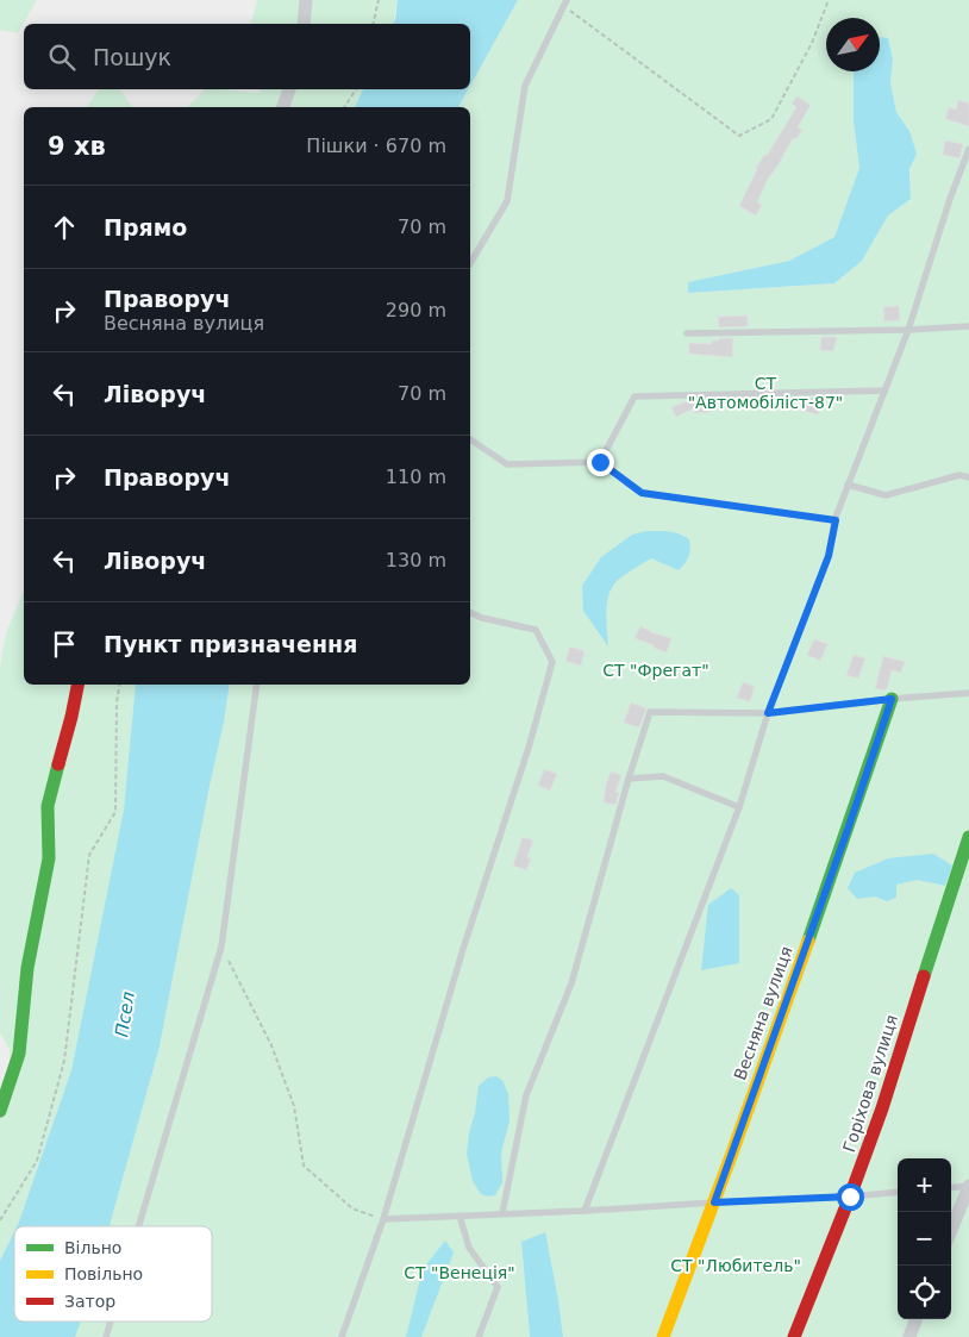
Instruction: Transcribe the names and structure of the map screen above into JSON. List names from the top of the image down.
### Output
{
  "streets": {
    "street": ["Весняна вулиця", "Горіхова вулиця"]
  },
  "water": ["Псел"],
  "parks": [
    "СТ \"Автомобiлiст-87\"",
    "СТ \"Фрегат\"",
    "СТ \"Любитель\"",
    "СТ \"Венеція\""
  ],
  "legend": ["Вільно", "Повільно", "Затор"],
  "north": "top right",
  "page": {
    "search": "Пошук",
    "heading": ["9 хв", "Пішки · 670 m"],
    "list": [
      ["Прямо", "70 m"],
      ["Праворуч", "Весняна вулиця", "290 m"],
      ["Ліворуч", "70 m"],
      ["Праворуч", "110 m"],
      ["Ліворуч", "130 m"],
      "Пункт призначення"
    ],
    "map_buttons": ["+", "−"]
  }
}
